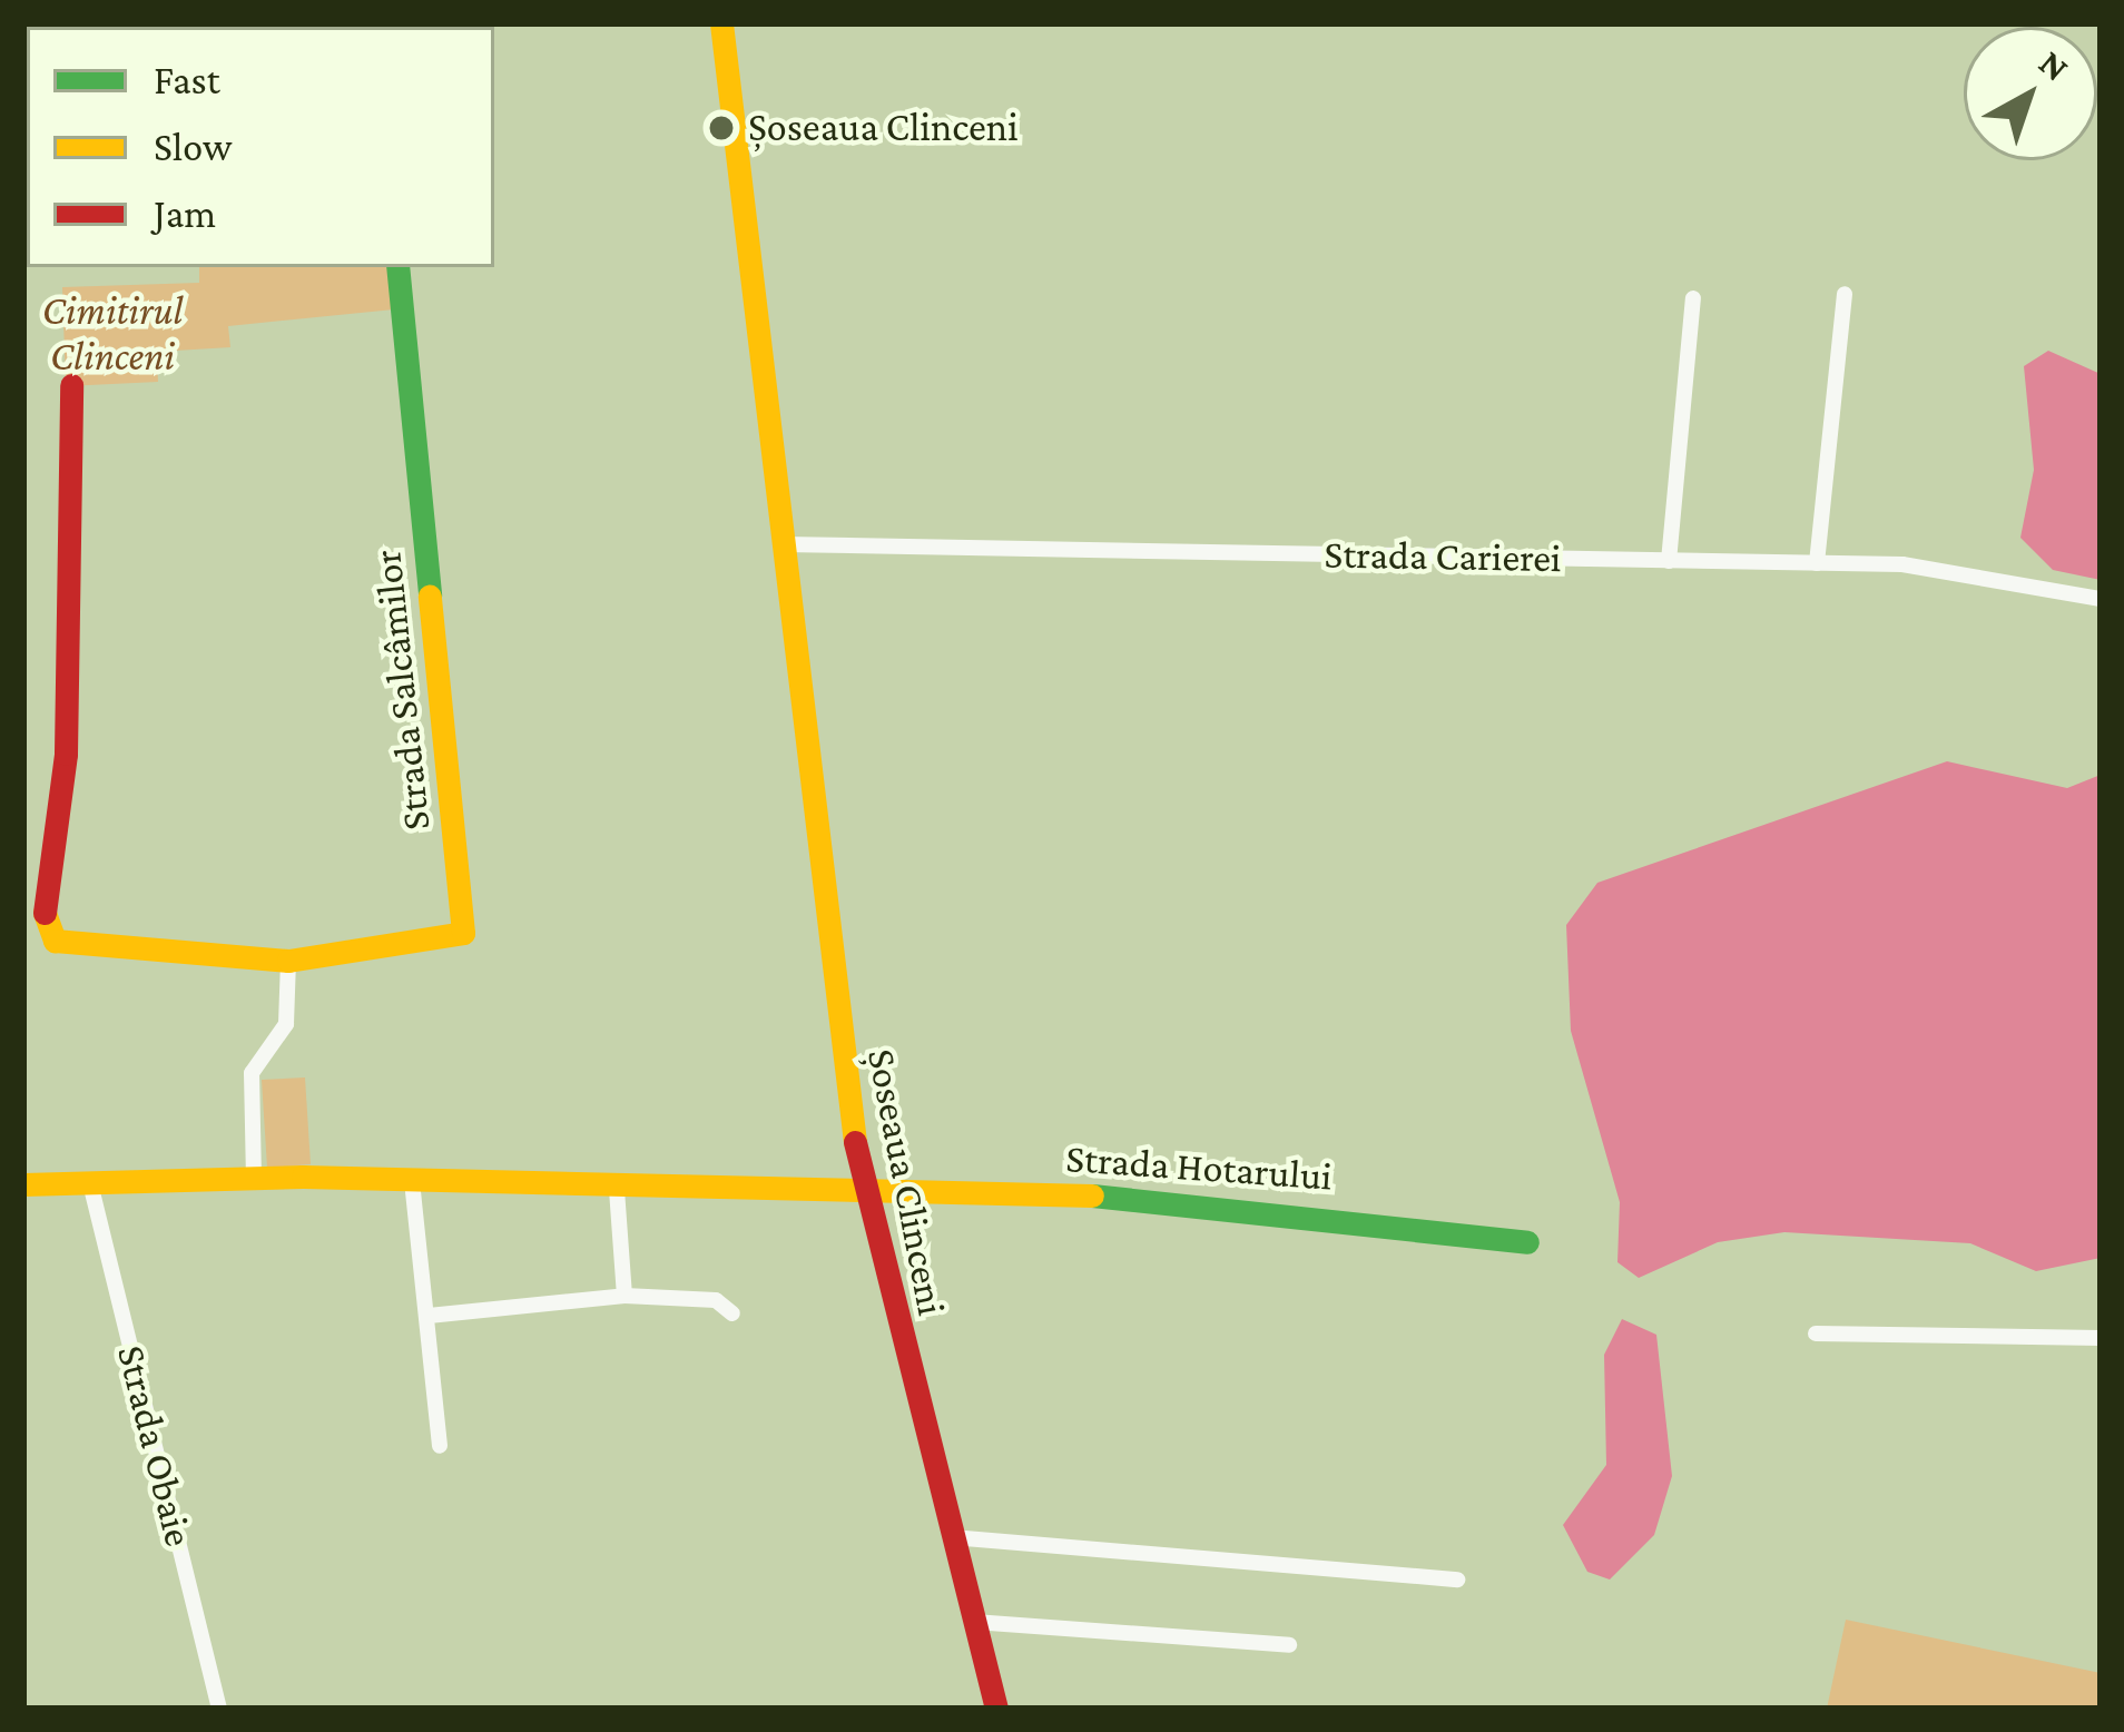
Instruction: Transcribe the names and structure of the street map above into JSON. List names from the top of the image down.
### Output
{
  "streets": {
    "street": [
      "Strada Carierei",
      "Strada Salcâmilor",
      "Strada Hotarului",
      "Șoseaua Clinceni",
      "Strada Obaie"
    ]
  },
  "crossings": [
    ["Strada Carierei", "Șoseaua Clinceni"],
    ["Strada Hotarului", "Șoseaua Clinceni"],
    ["Strada Hotarului", "Strada Obaie"]
  ],
  "parks": ["Cimitirul Clinceni"],
  "places": ["Șoseaua Clinceni"],
  "legend": ["Fast", "Slow", "Jam"],
  "north": "top right"
}
